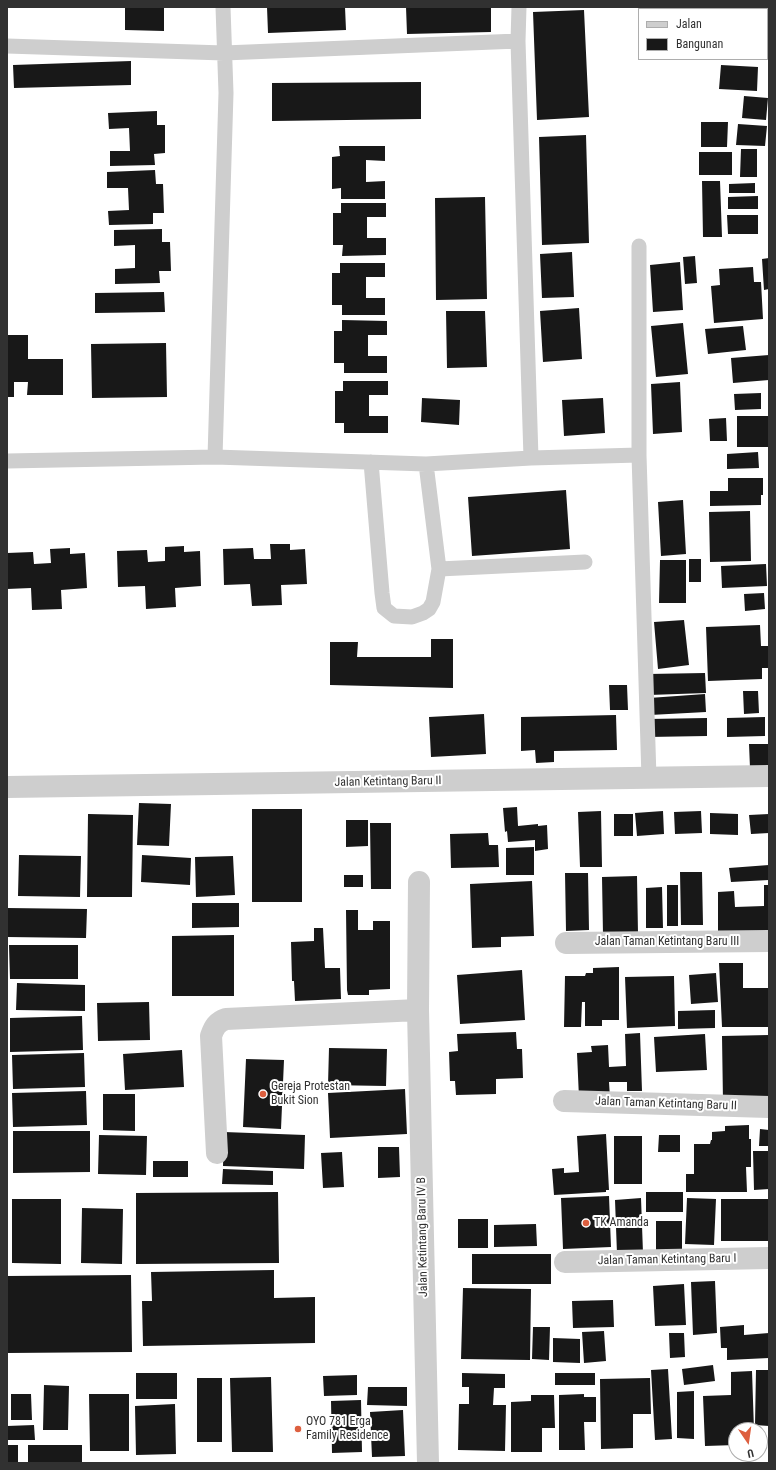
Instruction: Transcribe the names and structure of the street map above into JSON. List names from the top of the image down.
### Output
{
  "streets": {
    "street": [
      "Jalan Ketintang Baru II",
      "Jalan Taman Ketintang Baru III",
      "Jalan Taman Ketintang Baru II",
      "Jalan Ketintang Baru IV B",
      "Jalan Taman Ketintang Baru I"
    ]
  },
  "places": ["Gereja Protestan Bukit Sion", "TK Amanda", "OYO 781 Erga Family Residence"],
  "legend": ["Jalan", "Bangunan"],
  "north": "bottom"
}
